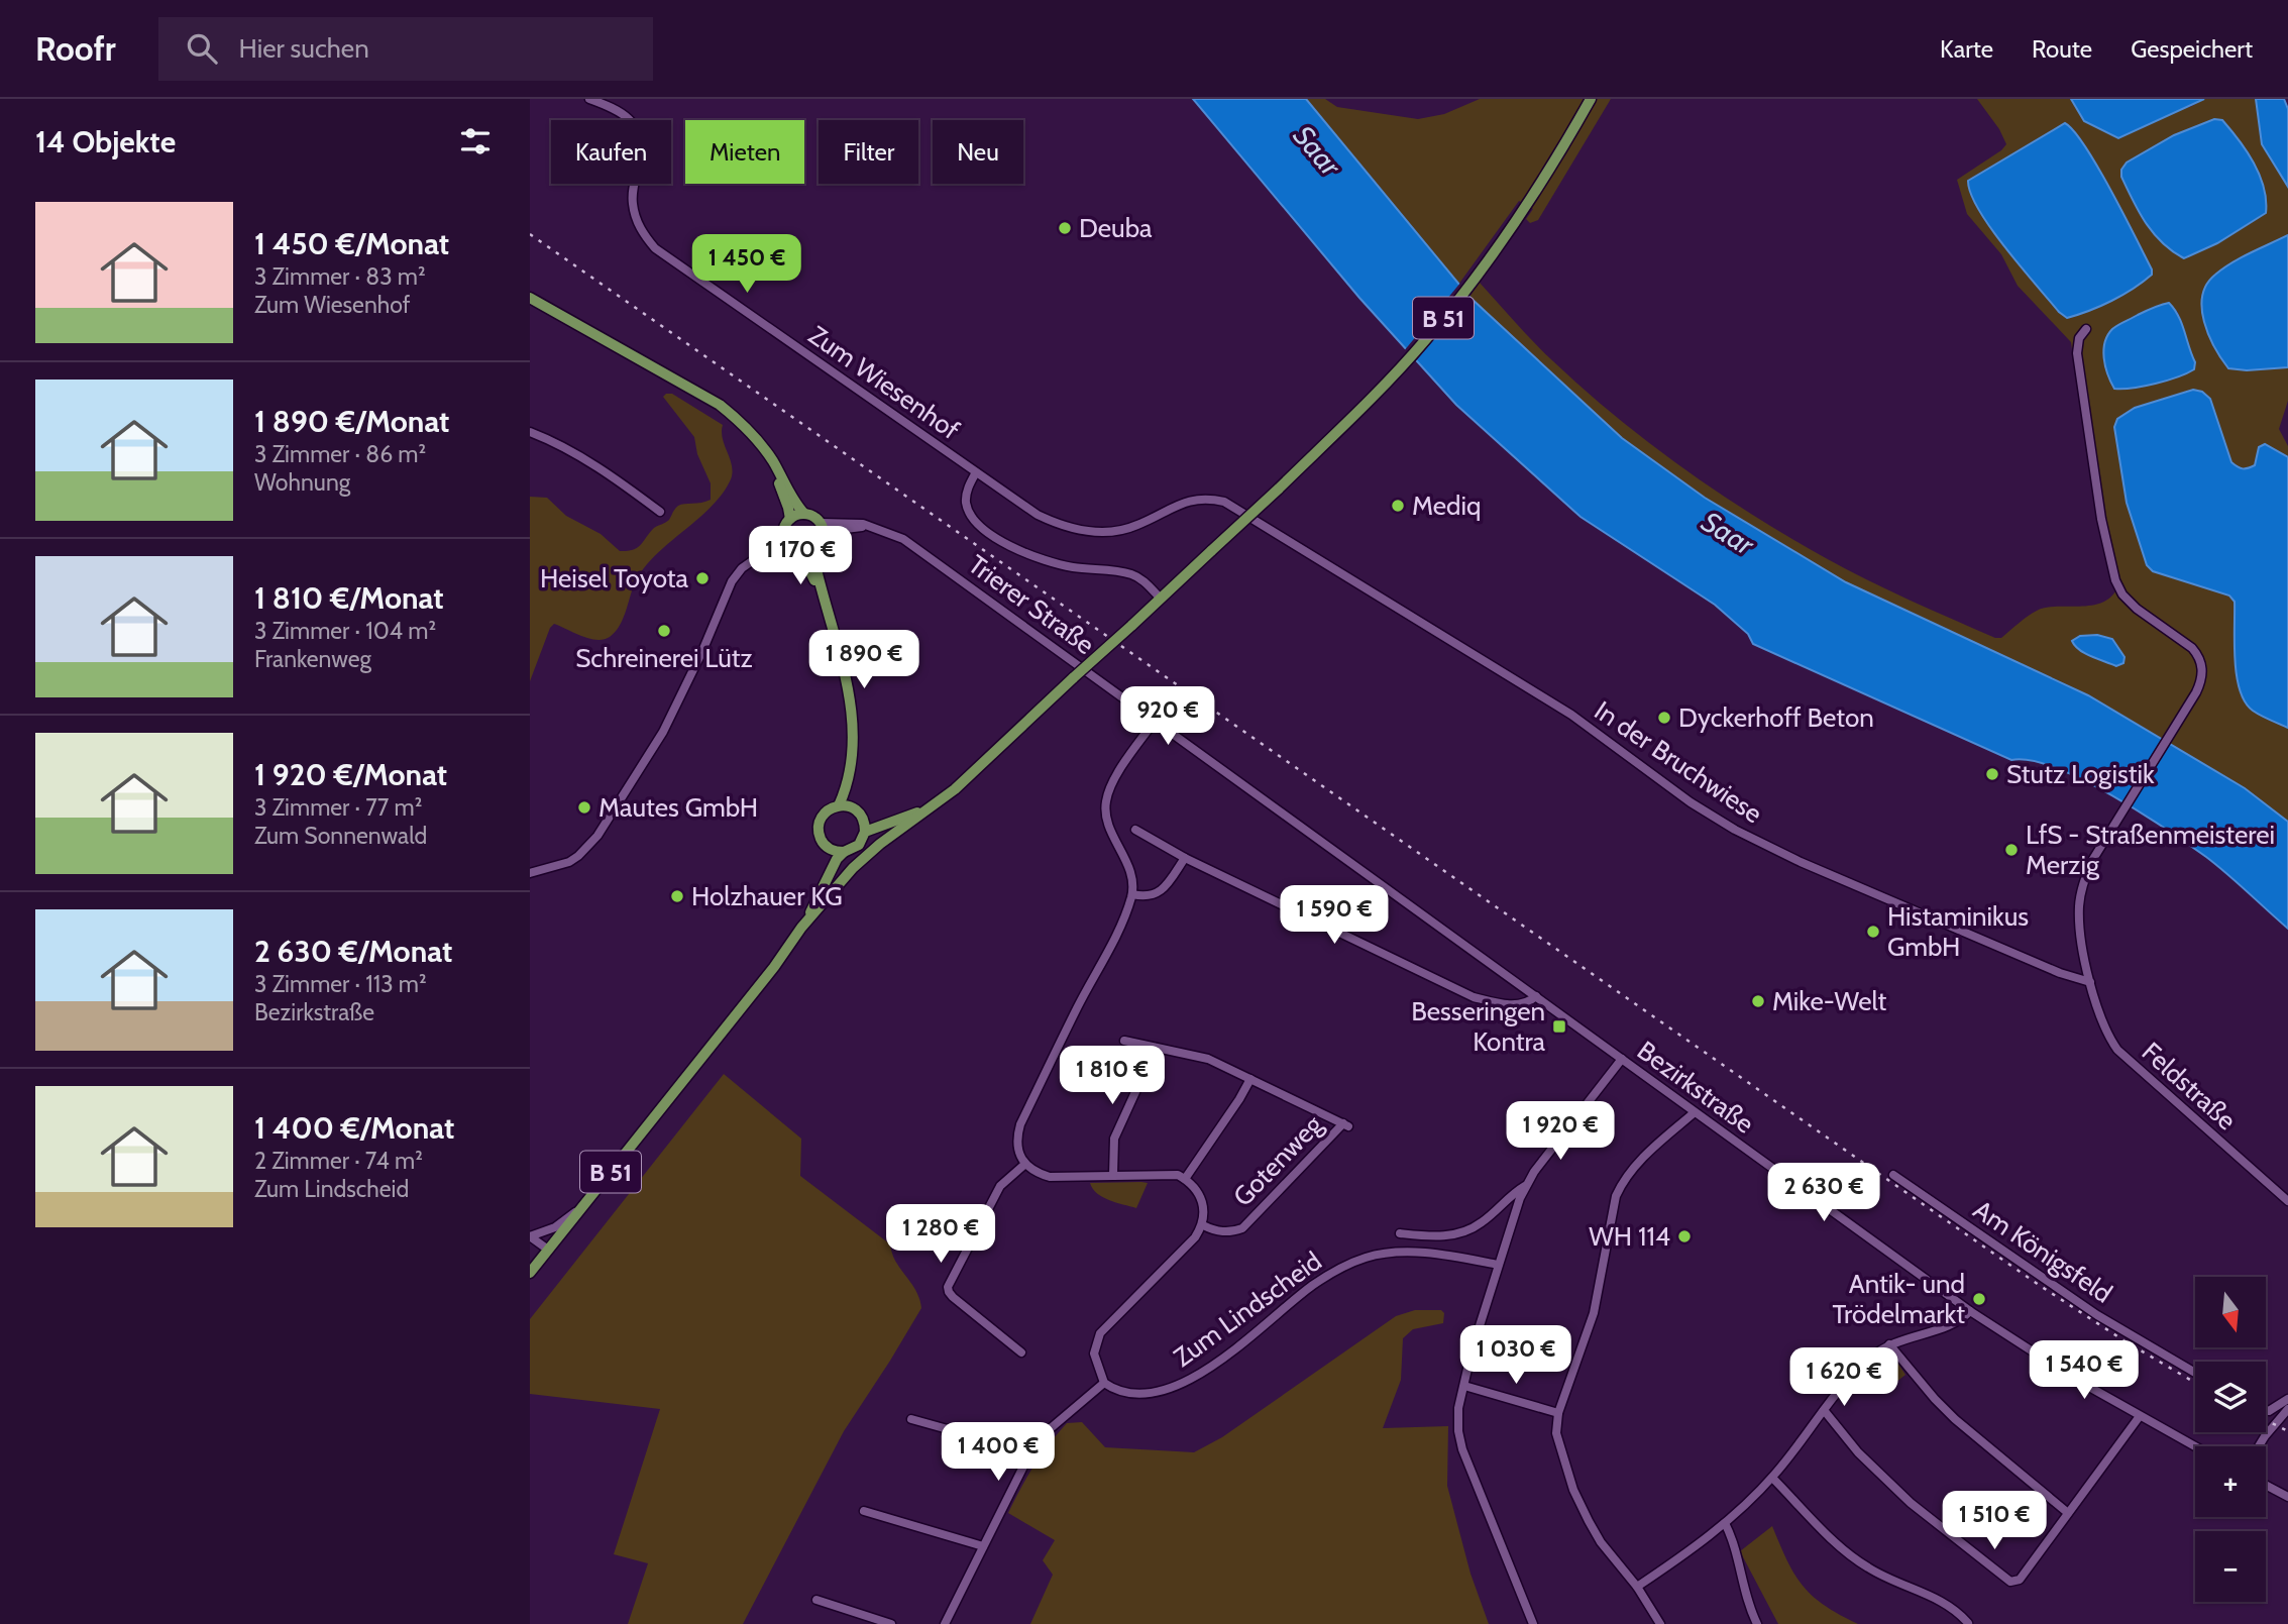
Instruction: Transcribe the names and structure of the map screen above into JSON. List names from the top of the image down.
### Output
{
  "streets": {
    "main road": ["B 51"],
    "street": [
      "Zum Wiesenhof",
      "Trierer Straße",
      "In der Bruchwiese",
      "Feldstraße",
      "Bezirkstraße",
      "Gotenweg",
      "Am Königsfeld",
      "Zum Lindscheid"
    ]
  },
  "crossings": [
    ["Zum Wiesenhof", "In der Bruchwiese"],
    ["Trierer Straße", "Bezirkstraße"],
    ["In der Bruchwiese", "Feldstraße"]
  ],
  "water": ["Saar"],
  "places": {
    "other": [
      "Deuba",
      "Mediq",
      "Heisel Toyota",
      "Schreinerei Lütz",
      "Dyckerhoff Beton",
      "Stutz Logistik",
      "Mautes GmbH",
      "LfS - Straßenmeisterei Merzig",
      "Holzhauer KG",
      "Histaminikus GmbH",
      "Mike-Welt",
      "WH 114",
      "Antik- und Trödelmarkt"
    ],
    "transit": ["Besseringen Kontra"]
  },
  "north": "bottom",
  "page": {
    "header": "Roofr",
    "search": "Hier suchen",
    "nav": ["Karte", "Route", "Gespeichert"],
    "heading": "14 Objekte",
    "chip": [
      "Kaufen",
      "Mieten",
      "Filter",
      "Neu"
    ],
    "list": [
      {
        "name": "1 450 €/Monat",
        "note": "3 Zimmer · 83 m² · Zum Wiesenhof"
      },
      {
        "name": "1 890 €/Monat",
        "note": "3 Zimmer · 86 m² · Wohnung"
      },
      {
        "name": "1 810 €/Monat",
        "note": "3 Zimmer · 104 m² · Frankenweg"
      },
      {
        "name": "1 920 €/Monat",
        "note": "3 Zimmer · 77 m² · Zum Sonnenwald"
      },
      {
        "name": "2 630 €/Monat",
        "note": "3 Zimmer · 113 m² · Bezirkstraße"
      },
      {
        "name": "1 400 €/Monat",
        "note": "2 Zimmer · 74 m² · Zum Lindscheid"
      }
    ],
    "price": [
      "1 450 €",
      "1 170 €",
      "1 890 €",
      "920 €",
      "1 590 €",
      "1 810 €",
      "1 920 €",
      "2 630 €",
      "1 280 €",
      "1 030 €",
      "1 540 €",
      "1 620 €",
      "1 400 €",
      "1 510 €"
    ],
    "map_buttons": ["+", "−"]
  }
}
